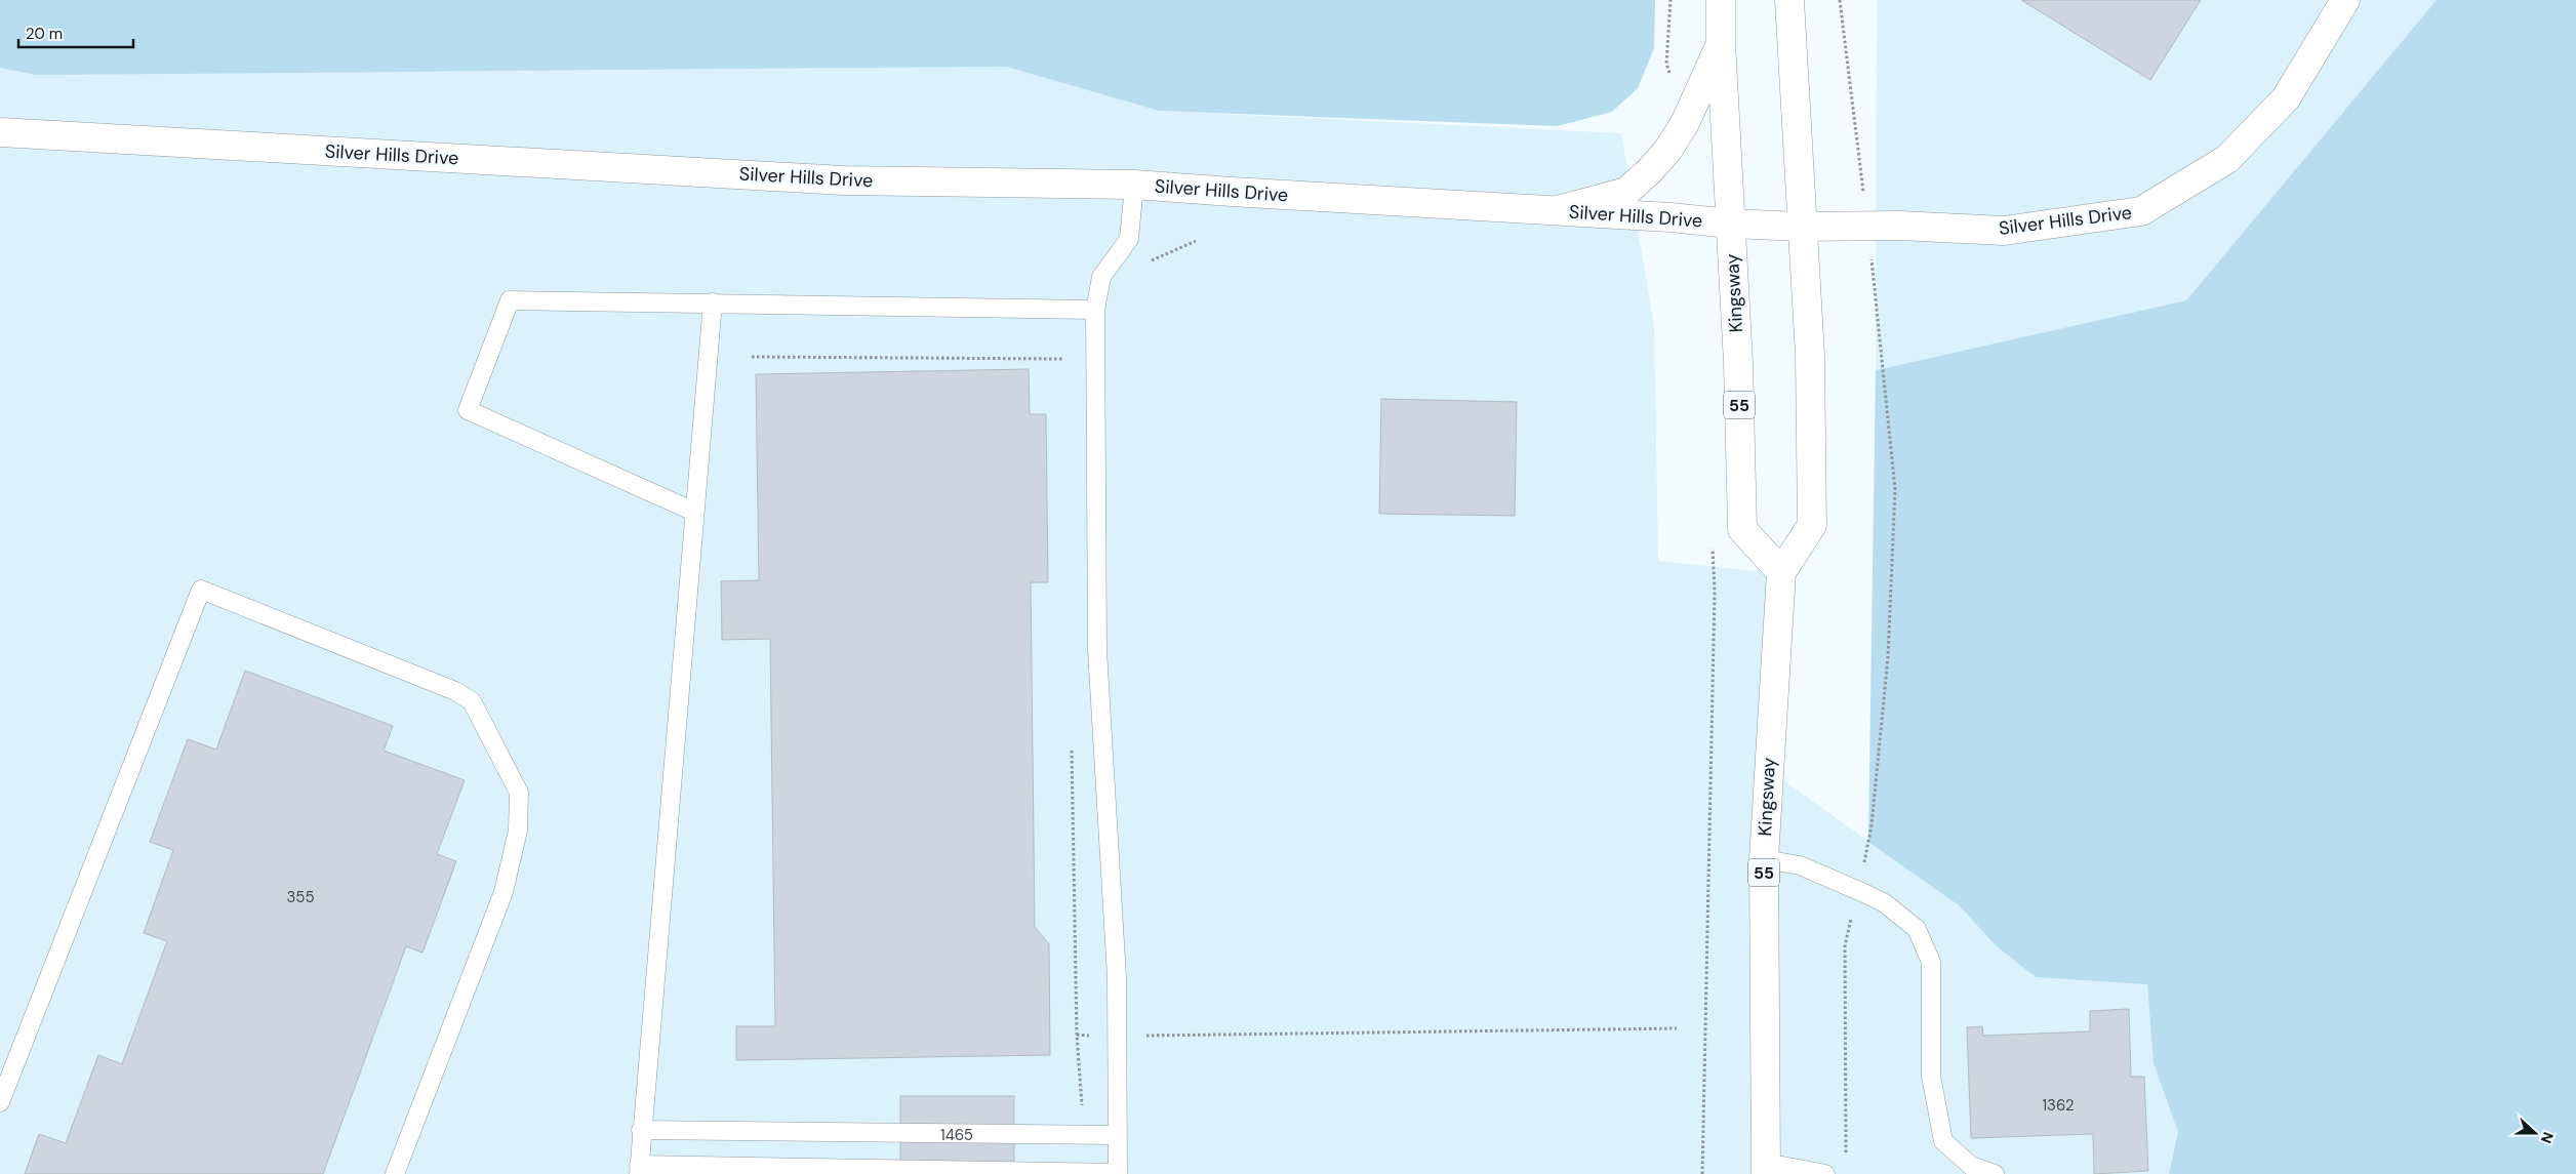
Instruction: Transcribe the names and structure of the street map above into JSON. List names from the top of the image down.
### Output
{
  "streets": {
    "street": ["Silver Hills Drive", "Kingsway", "55"]
  },
  "crossings": [
    ["Silver Hills Drive", "Kingsway"]
  ],
  "house_numbers": ["355", "1362", "1465"],
  "scale_bar": "20 m",
  "north": "right"
}
